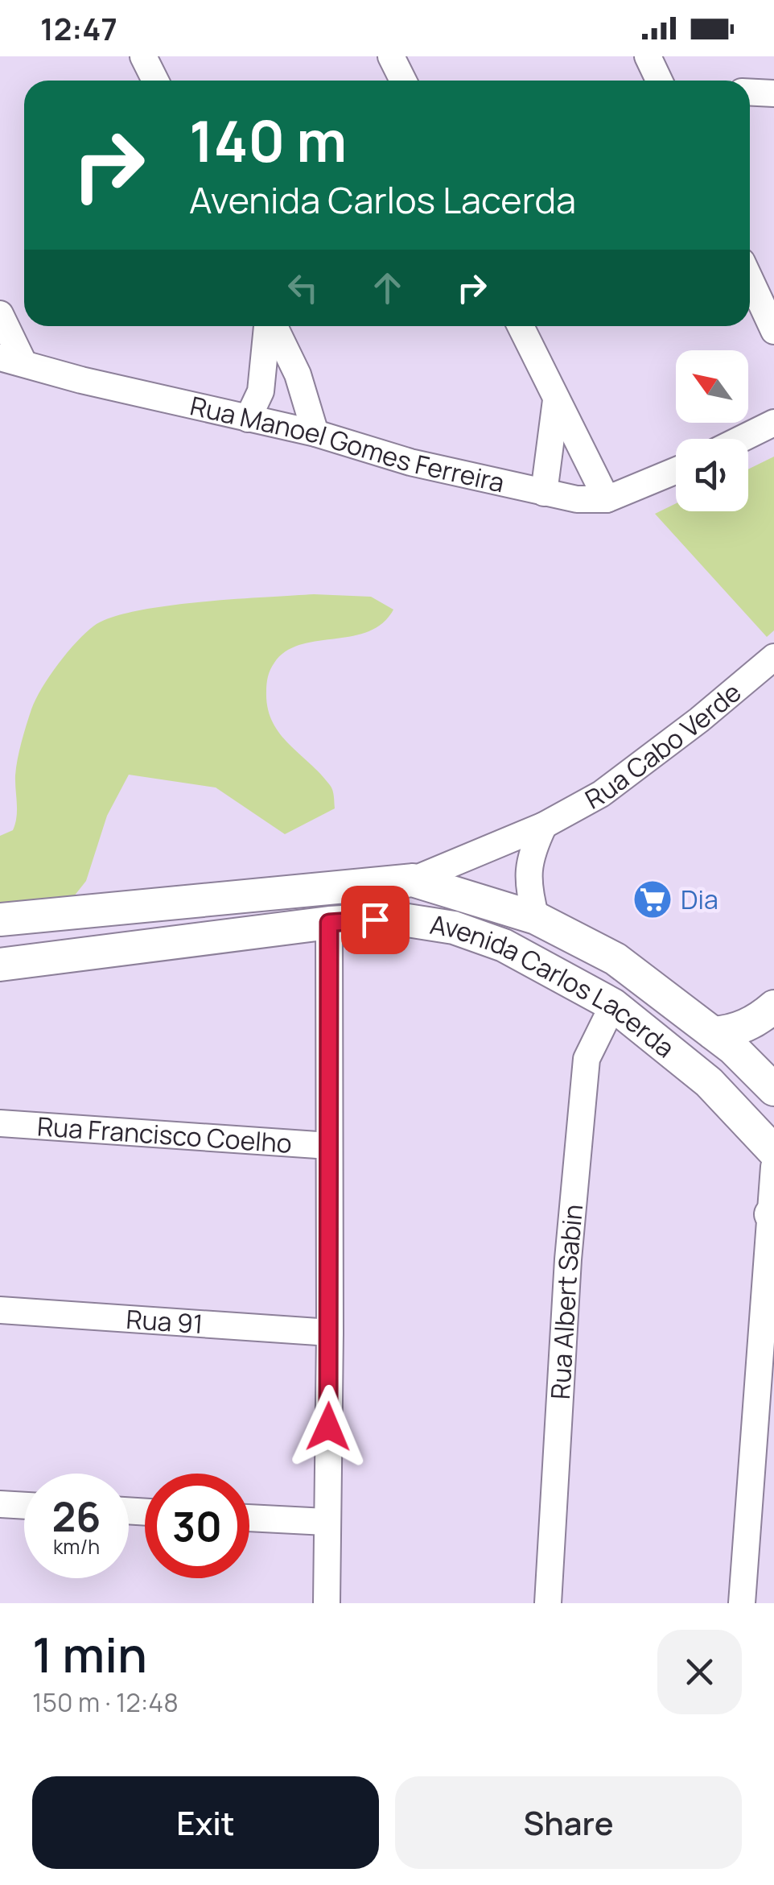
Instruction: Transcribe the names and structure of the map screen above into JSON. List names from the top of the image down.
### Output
{
  "streets": {
    "main road": ["Avenida Carlos Lacerda"],
    "street": [
      "Rua Manoel Gomes Ferreira",
      "Rua Cabo Verde",
      "Rua Francisco Coelho",
      "Rua Albert Sabin",
      "Rua 91"
    ]
  },
  "crossings": [
    ["Rua Cabo Verde", "Avenida Carlos Lacerda"],
    ["Avenida Carlos Lacerda", "Rua Albert Sabin"]
  ],
  "places": {
    "supermarket": ["Dia"]
  },
  "north": "top left",
  "page": {
    "status": "12:47",
    "turn": ["140 m", "Avenida Carlos Lacerda"],
    "speed": "26 km/h",
    "limit": "30",
    "heading": ["1 min", "150 m · 12:48"],
    "buttons": ["Exit", "Share"]
  }
}
